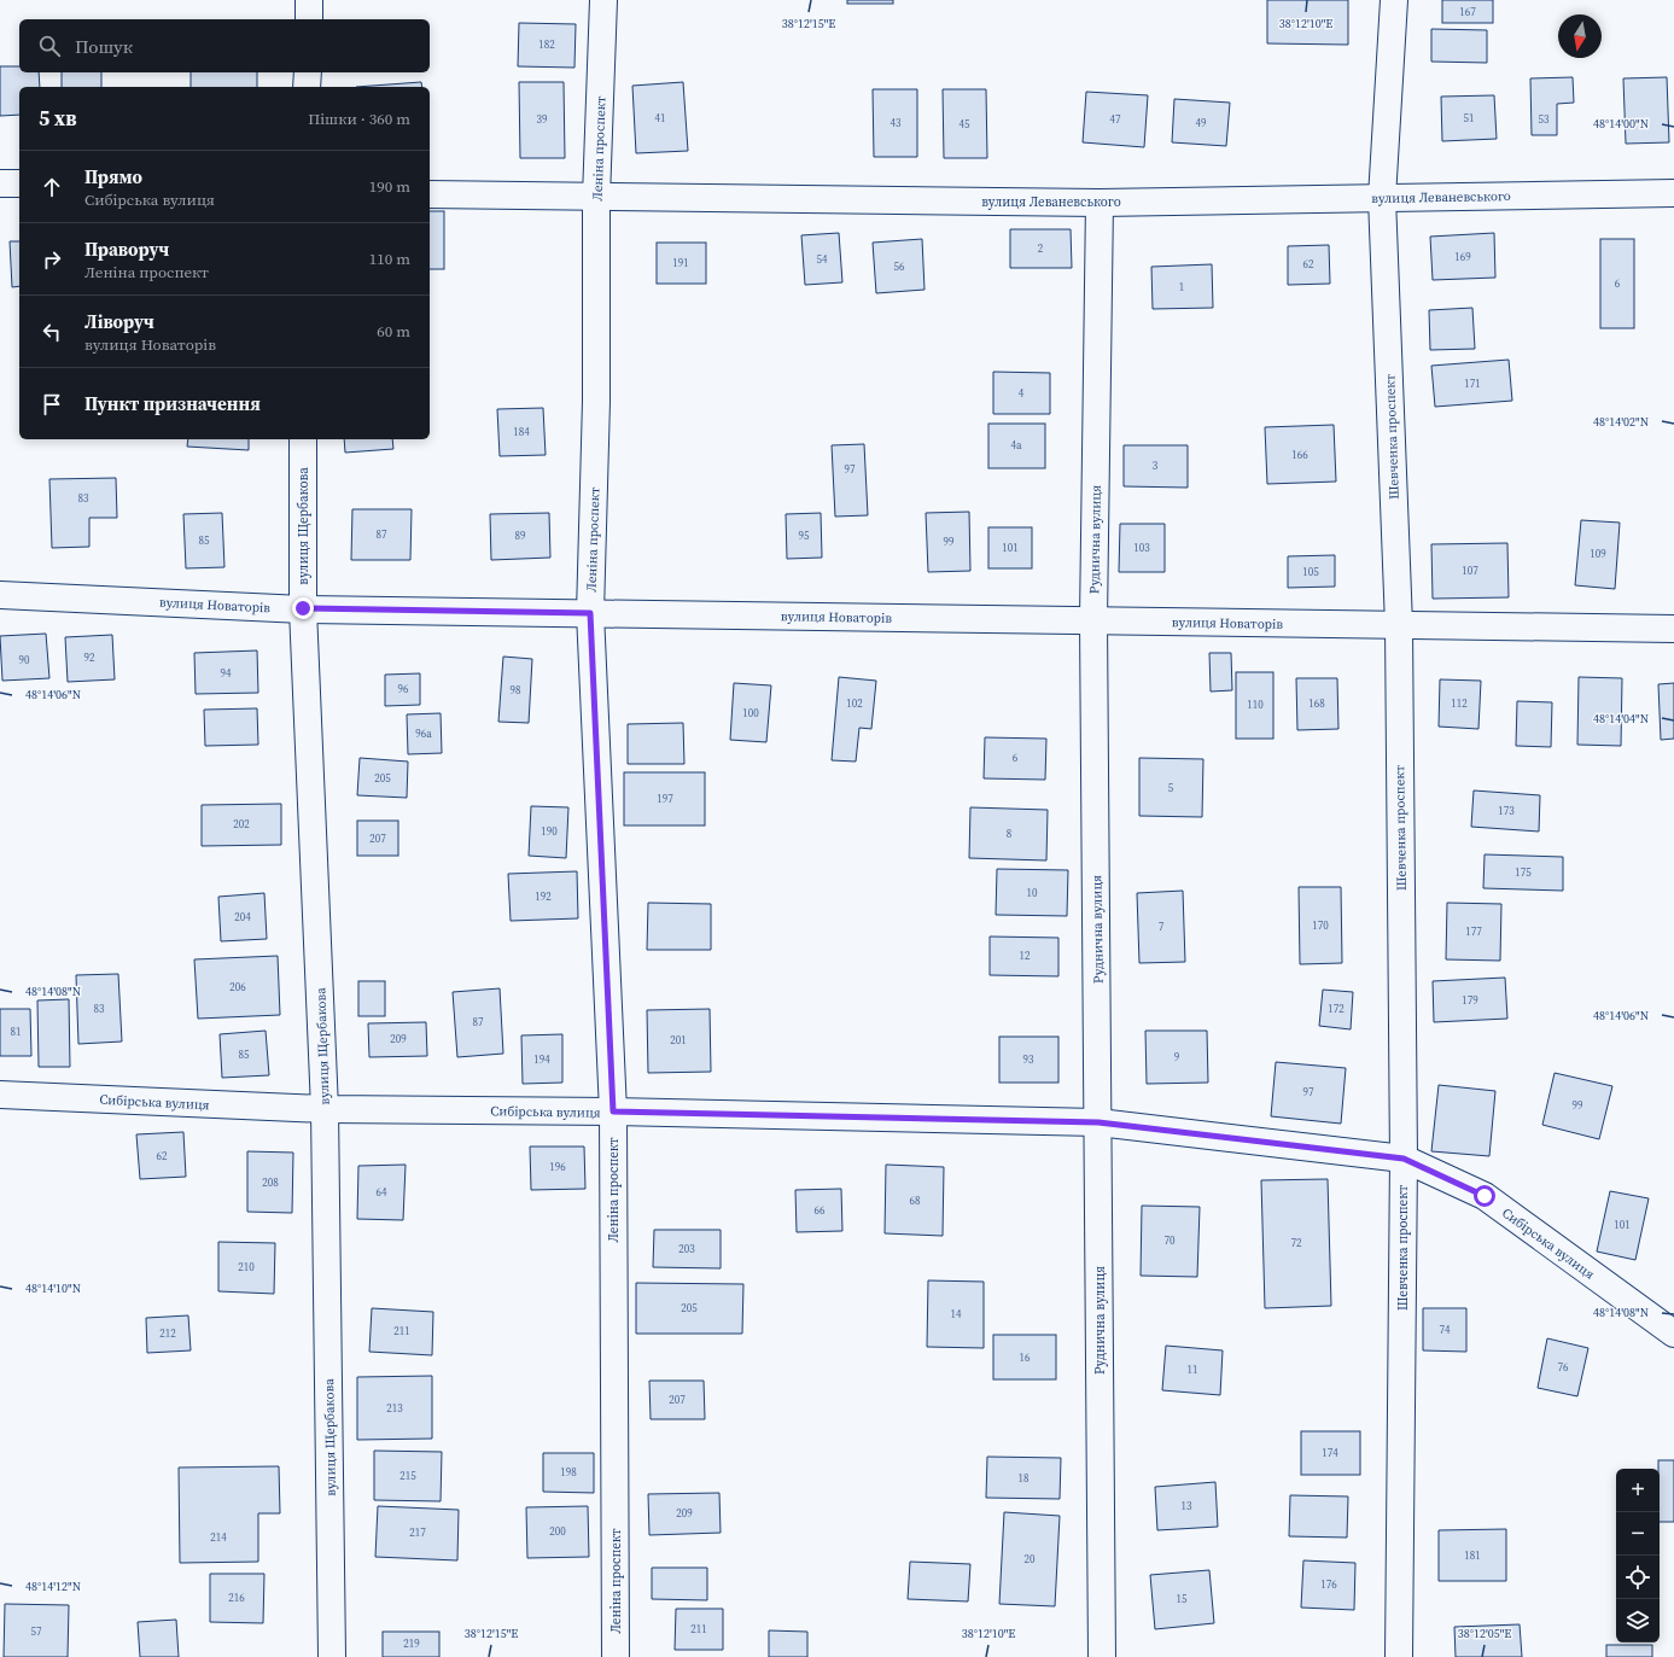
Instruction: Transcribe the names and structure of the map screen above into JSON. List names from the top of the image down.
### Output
{
  "streets": {
    "street": [
      "Леніна проспект",
      "вулиця Леваневського",
      "Шевченка проспект",
      "вулиця Щербакова",
      "Руднична вулиця",
      "вулиця Новаторів",
      "Сибірська вулиця"
    ]
  },
  "crossings": [
    ["Леніна проспект", "вулиця Леваневського"],
    ["Леніна проспект", "вулиця Новаторів"],
    ["Леніна проспект", "Сибірська вулиця"],
    ["вулиця Леваневського", "Шевченка проспект"],
    ["вулиця Леваневського", "Руднична вулиця"],
    ["Шевченка проспект", "вулиця Новаторів"],
    ["Шевченка проспект", "Сибірська вулиця"],
    ["вулиця Щербакова", "вулиця Новаторів"],
    ["вулиця Щербакова", "Сибірська вулиця"],
    ["Руднична вулиця", "вулиця Новаторів"],
    ["Руднична вулиця", "Сибірська вулиця"]
  ],
  "house_numbers": [
    "167",
    "182",
    "41",
    "51",
    "39",
    "47",
    "53",
    "43",
    "49",
    "45",
    "2",
    "169",
    "54",
    "191",
    "62",
    "56",
    "6",
    "1",
    "171",
    "4",
    "184",
    "4а",
    "166",
    "3",
    "97",
    "83",
    "87",
    "89",
    "95",
    "85",
    "99",
    "101",
    "103",
    "109",
    "107",
    "105",
    "92",
    "90",
    "94",
    "96",
    "98",
    "102",
    "168",
    "112",
    "110",
    "100",
    "96а",
    "6",
    "205",
    "5",
    "197",
    "173",
    "202",
    "190",
    "8",
    "207",
    "175",
    "10",
    "192",
    "204",
    "170",
    "7",
    "177",
    "12",
    "206",
    "179",
    "83",
    "172",
    "87",
    "81",
    "209",
    "201",
    "85",
    "9",
    "194",
    "93",
    "97",
    "99",
    "62",
    "196",
    "208",
    "64",
    "68",
    "66",
    "101",
    "70",
    "72",
    "203",
    "210",
    "205",
    "14",
    "74",
    "211",
    "212",
    "16",
    "76",
    "11",
    "207",
    "213",
    "174",
    "198",
    "215",
    "18",
    "13",
    "209",
    "200",
    "217",
    "214",
    "181",
    "20",
    "176",
    "216",
    "15",
    "211",
    "57",
    "219"
  ],
  "north": "bottom",
  "page": {
    "search": "Пошук",
    "heading": ["5 хв", "Пішки · 360 m"],
    "list": [
      ["Прямо", "Сибірська вулиця", "190 m"],
      ["Праворуч", "Леніна проспект", "110 m"],
      ["Ліворуч", "вулиця Новаторів", "60 m"],
      "Пункт призначення"
    ],
    "map_buttons": ["+", "−"]
  },
  "coordinates": [
    "38°12'15\"E",
    "38°12'10\"E",
    "48°14'00\"N",
    "48°14'02\"N",
    "48°14'06\"N",
    "48°14'04\"N",
    "48°14'08\"N",
    "48°14'10\"N",
    "48°14'12\"N",
    "38°12'05\"E"
  ]
}
